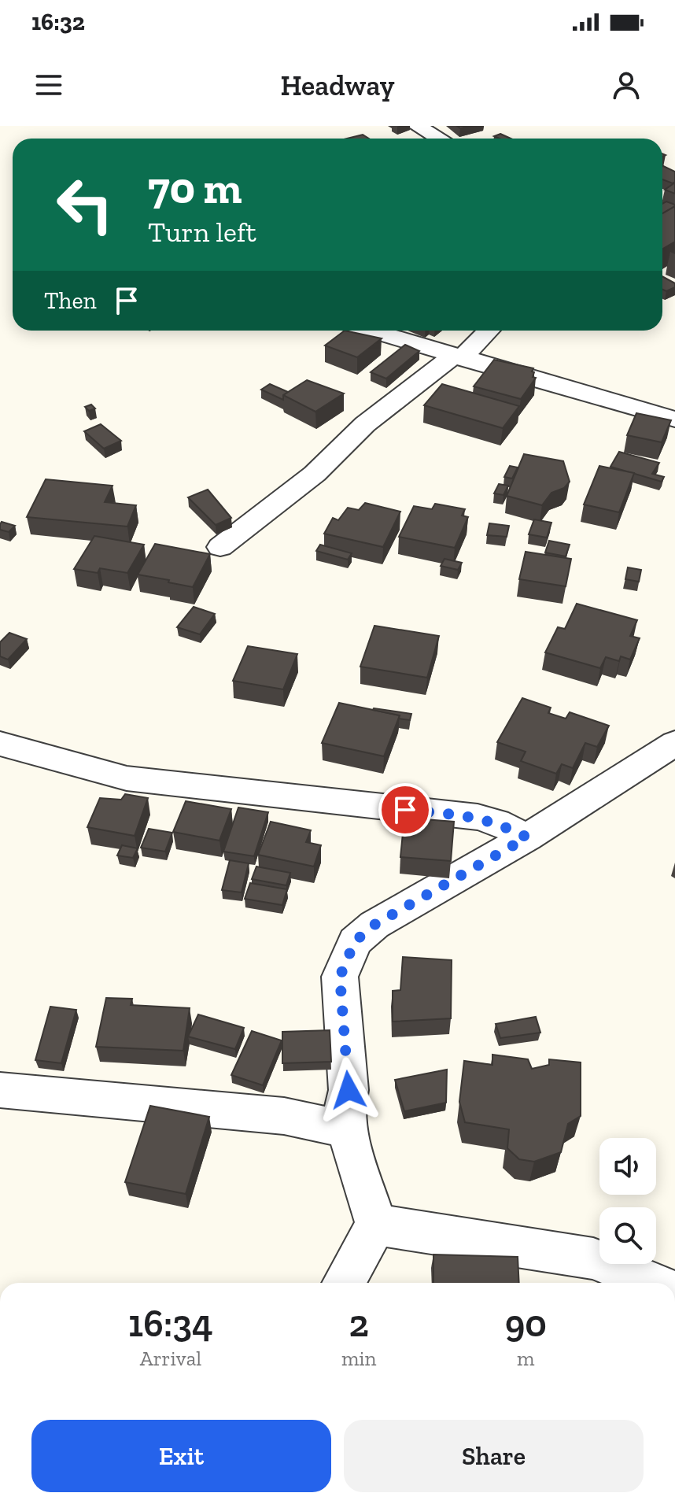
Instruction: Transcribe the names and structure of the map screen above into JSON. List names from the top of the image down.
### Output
{
  "page": {
    "status": "16:32",
    "header": "Headway",
    "turn": ["70 m", "Turn left"],
    "then": "Then",
    "eta": [
      "16:34",
      "Arrival",
      "2",
      "min",
      "90",
      "m"
    ],
    "buttons": ["Exit", "Share"]
  }
}
